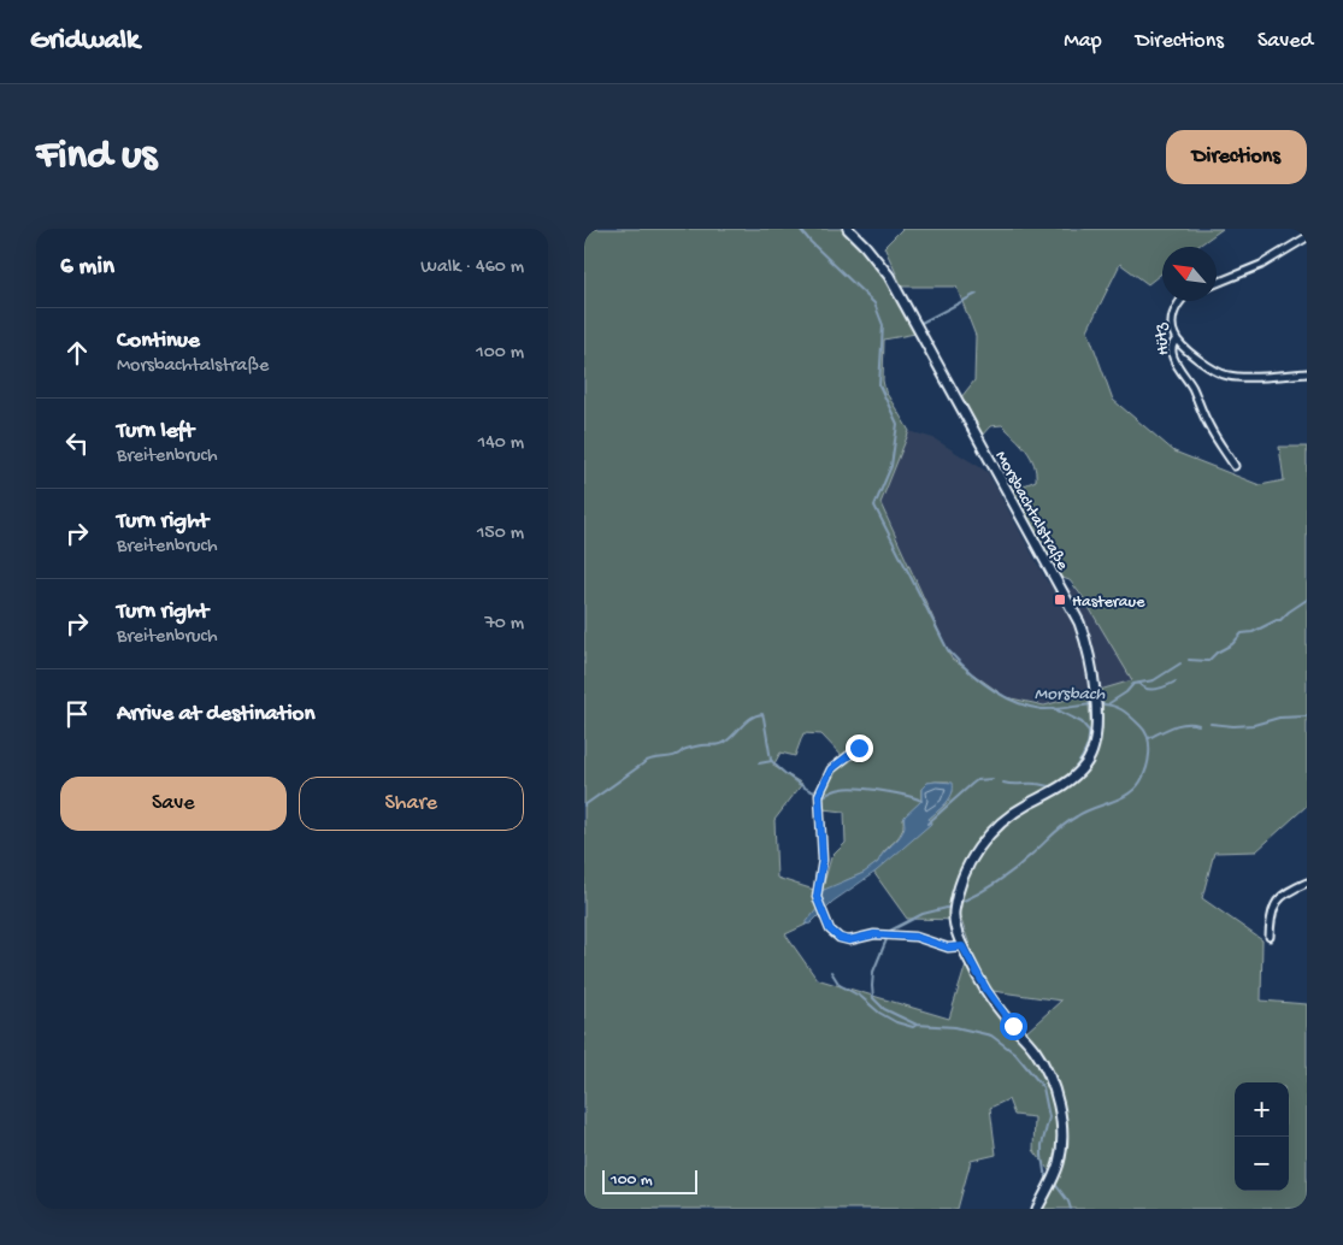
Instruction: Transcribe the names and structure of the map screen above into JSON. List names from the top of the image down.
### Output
{
  "streets": {
    "main road": ["Morsbachtalstraße"],
    "street": ["Hütz"]
  },
  "water": ["Morsbach"],
  "places": {
    "transit": ["Hasteraue"]
  },
  "scale_bar": "100 m",
  "north": "top left",
  "page": {
    "header": "Gridwalk",
    "nav": ["Map", "Directions", "Saved"],
    "buttons": [
      "Directions",
      ["Save", "Share"]
    ],
    "title": "Find us",
    "heading": ["6 min", "Walk · 460 m"],
    "list": [
      ["Continue", "Morsbachtalstraße", "100 m"],
      ["Turn left", "Breitenbruch", "140 m"],
      ["Turn right", "Breitenbruch", "150 m"],
      ["Turn right", "Breitenbruch", "70 m"],
      "Arrive at destination"
    ],
    "map_buttons": ["+", "−"],
    "scale": "100 m"
  }
}
